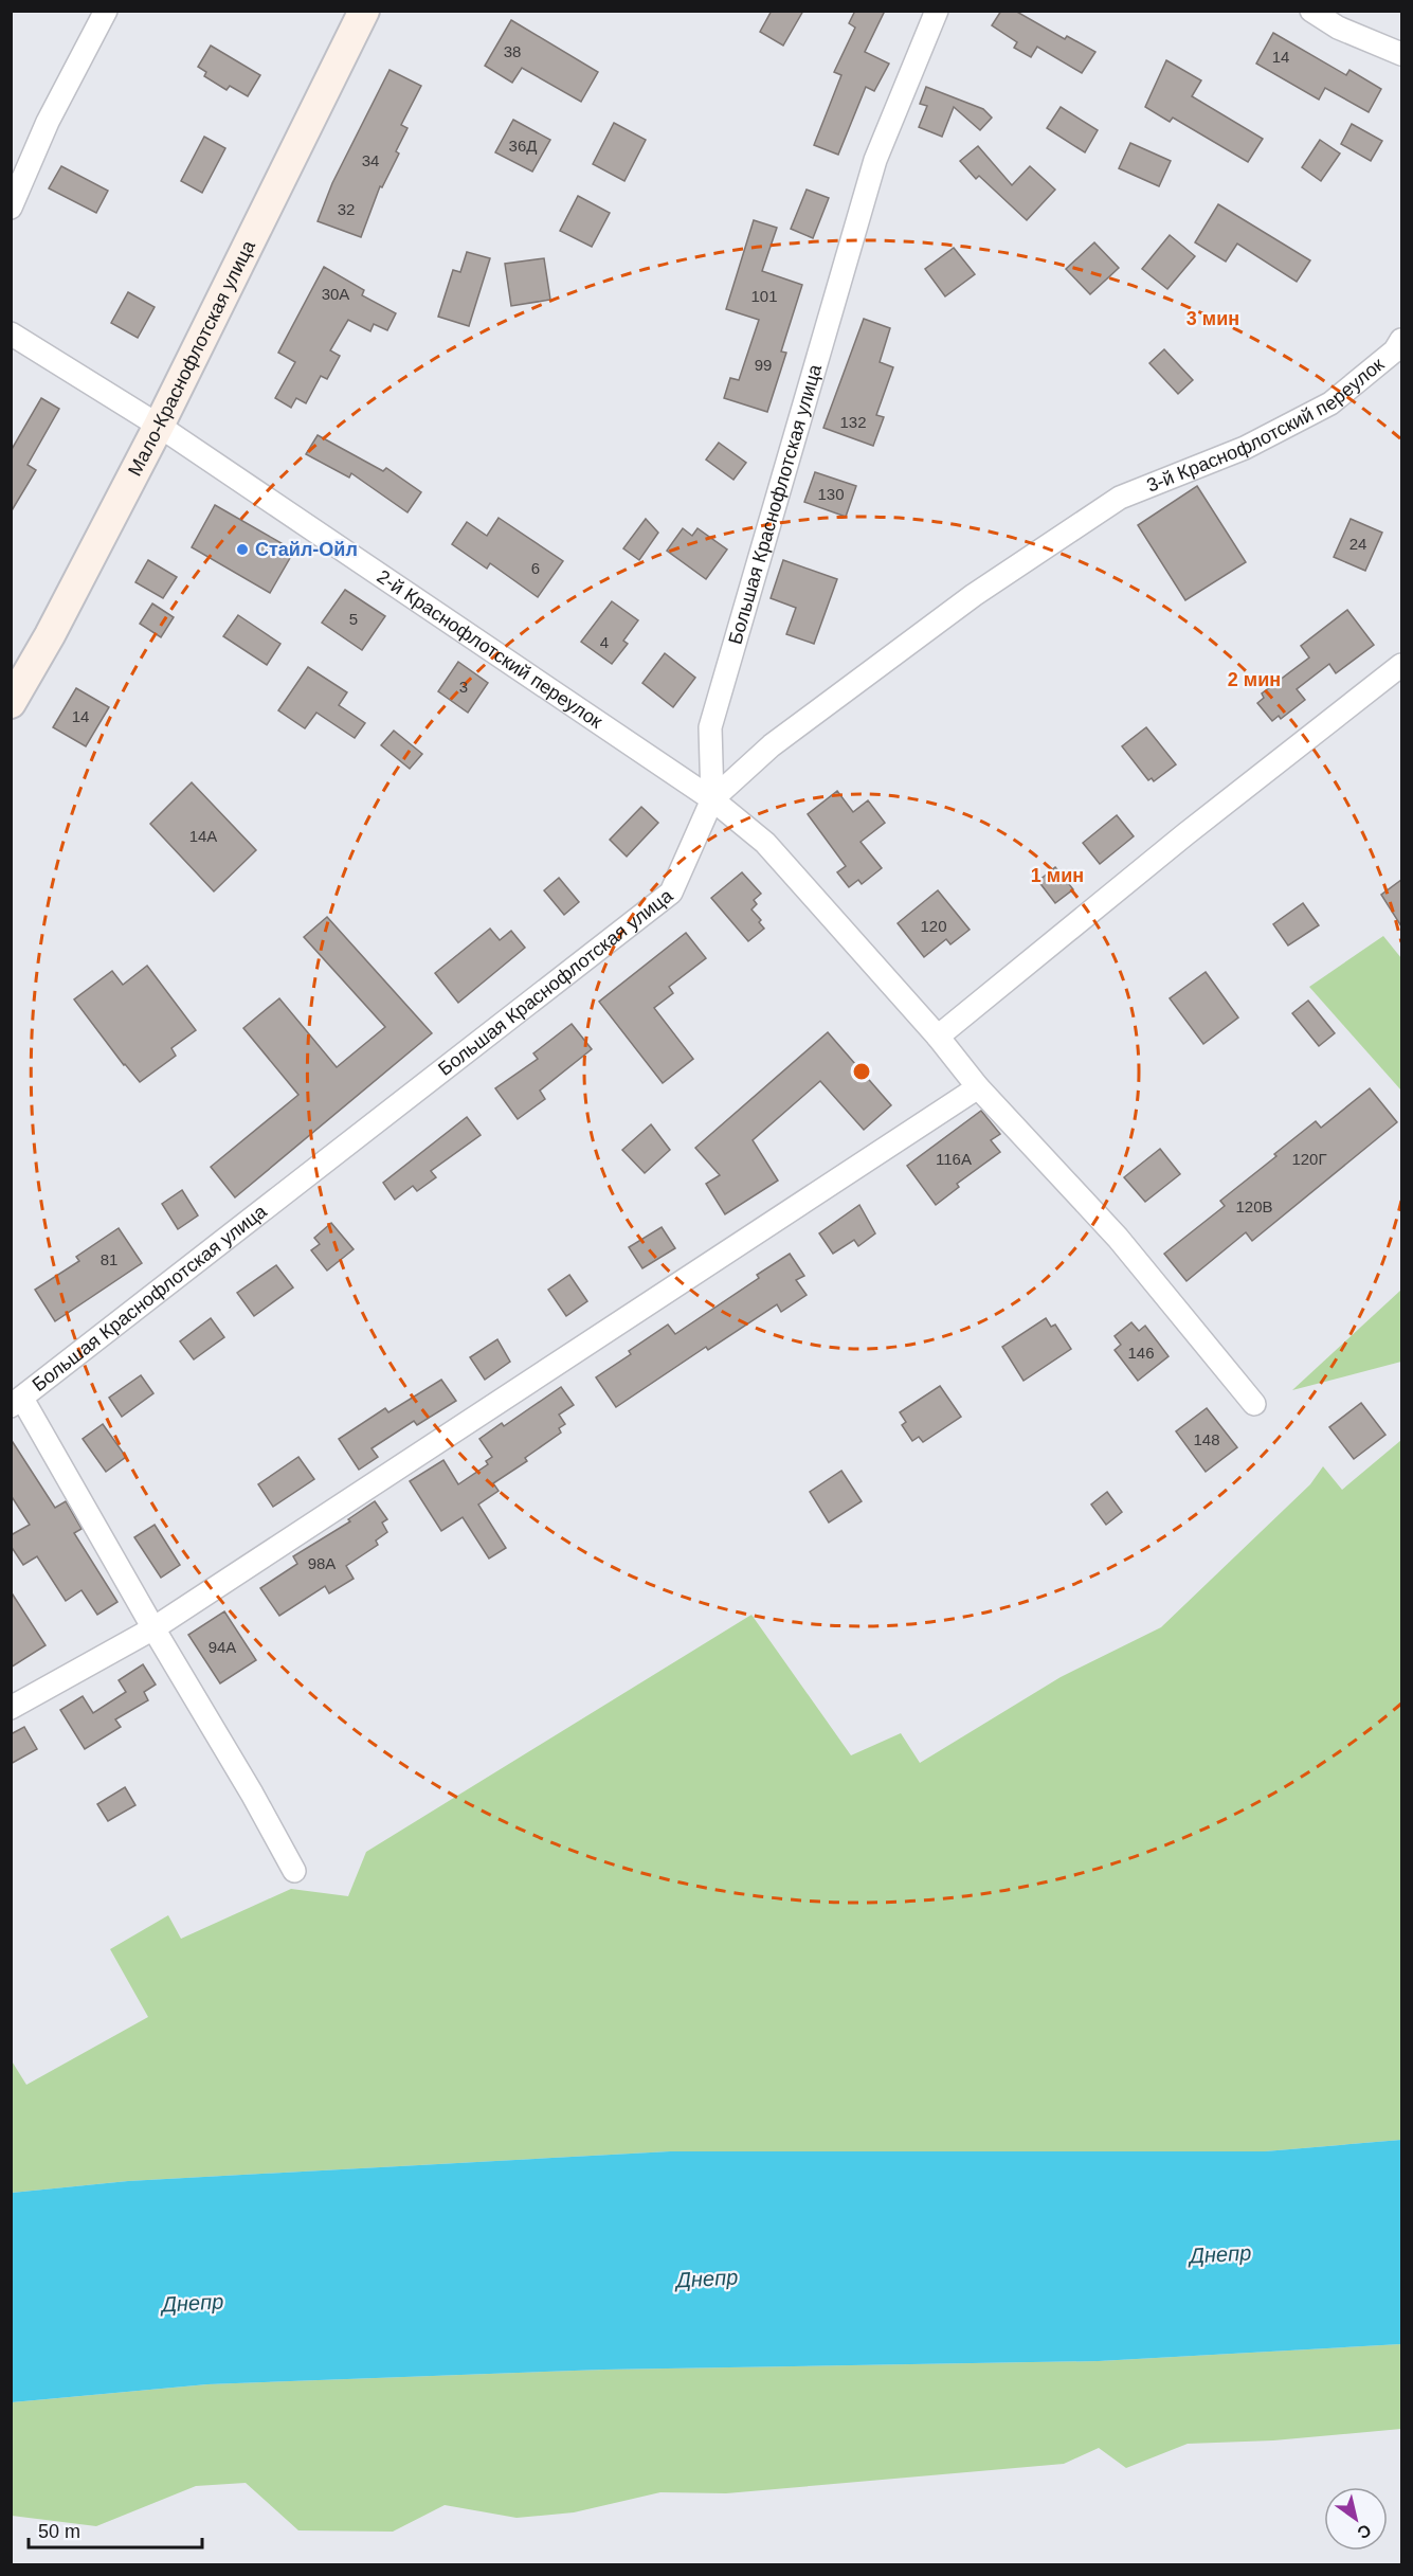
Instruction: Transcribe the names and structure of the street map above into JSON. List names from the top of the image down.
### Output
{
  "streets": {
    "street": [
      "Мало-Краснофлотская улица",
      "3-й Краснофлотский переулок",
      "Большая Краснофлотская улица",
      "2-й Краснофлотский переулок"
    ]
  },
  "crossings": [
    ["Мало-Краснофлотская улица", "2-й Краснофлотский переулок"],
    ["3-й Краснофлотский переулок", "Большая Краснофлотская улица"],
    ["3-й Краснофлотский переулок", "2-й Краснофлотский переулок"],
    ["Большая Краснофлотская улица", "2-й Краснофлотский переулок"]
  ],
  "water": ["Днепр"],
  "places": ["Стайл-Ойл"],
  "house_numbers": [
    "38",
    "14",
    "36Д",
    "34",
    "32",
    "30А",
    "101",
    "99",
    "132",
    "130",
    "24",
    "6",
    "5",
    "4",
    "3",
    "14",
    "14А",
    "120",
    "116А",
    "120Г",
    "120В",
    "81",
    "146",
    "148",
    "98А",
    "94А"
  ],
  "scale_bar": "50 m",
  "north": "bottom right",
  "rings": ["3 мин", "2 мин", "1 мин"]
}
